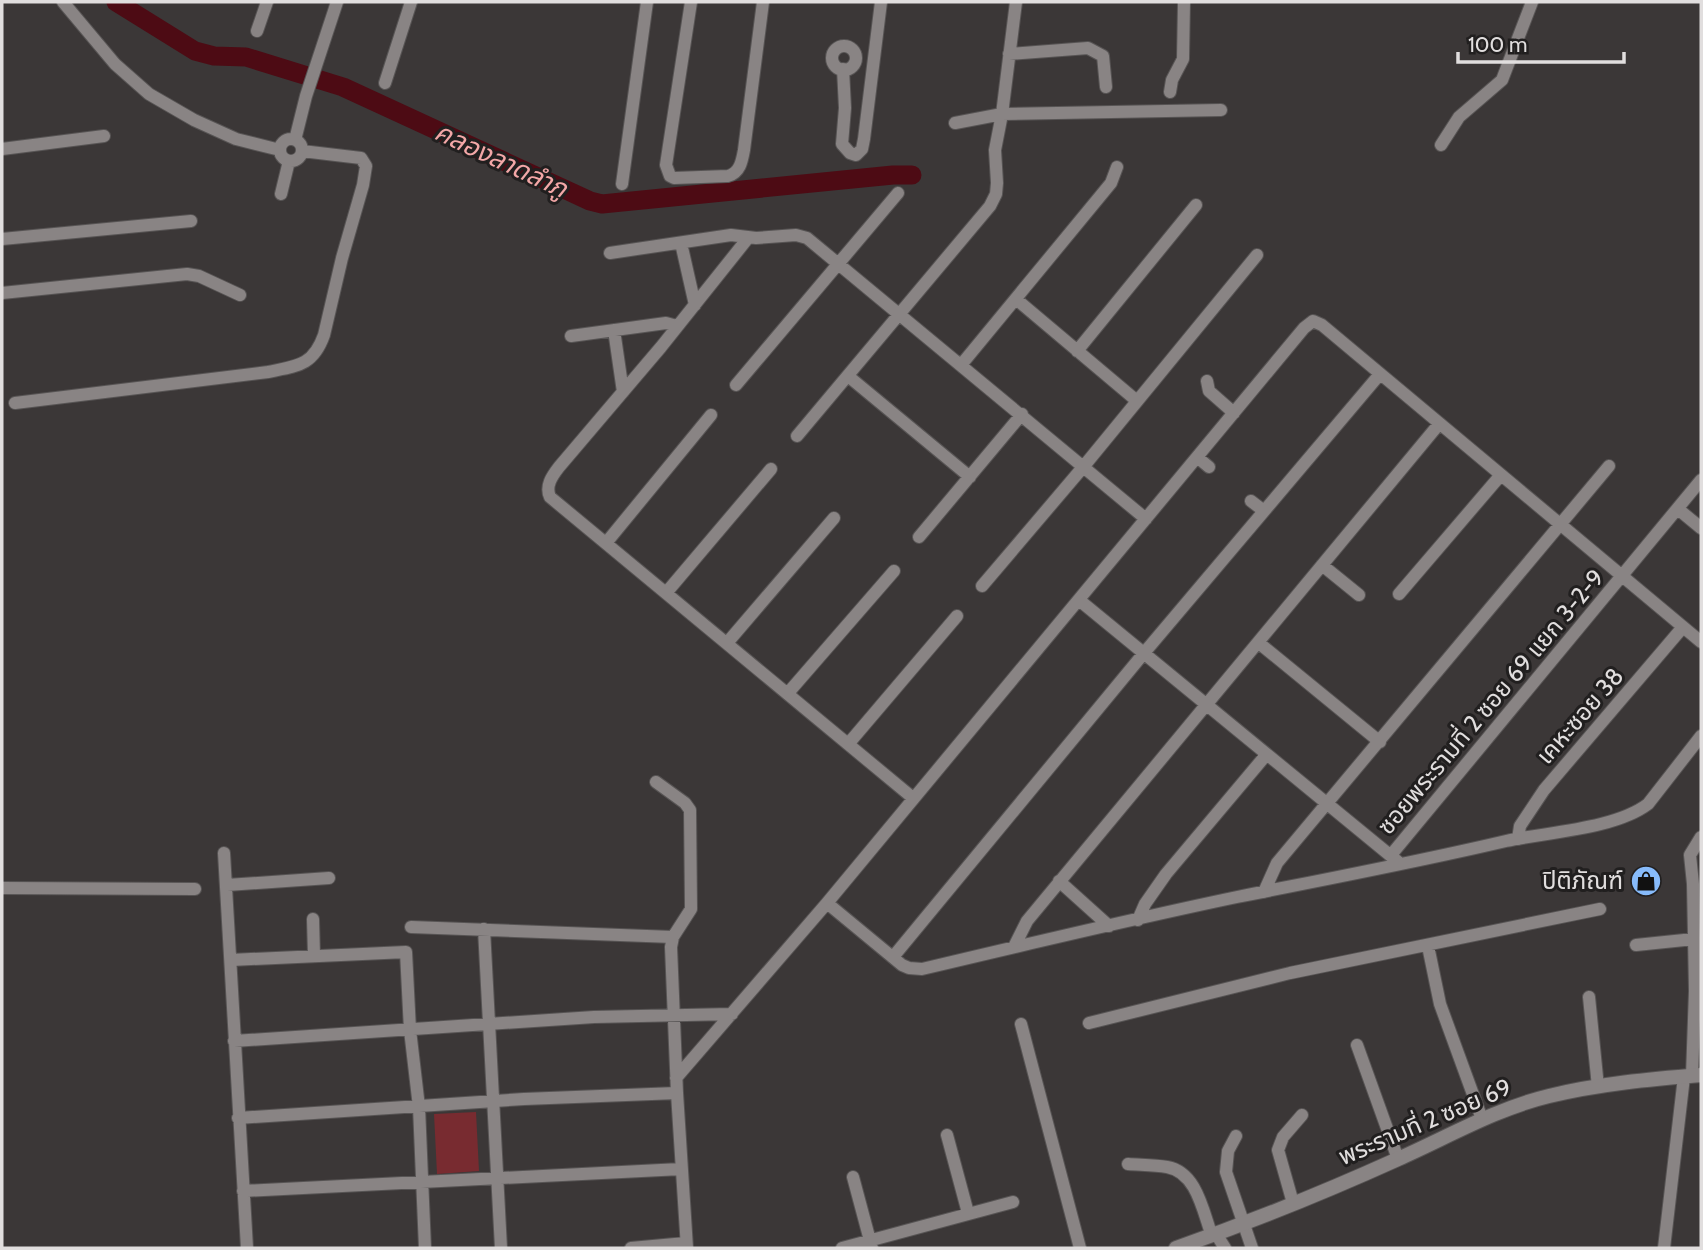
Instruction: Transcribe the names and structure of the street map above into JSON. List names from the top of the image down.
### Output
{
  "streets": {
    "street": ["ซอยพระรามที่ 2 ซอย 69 แยก 3-2-9", "เคหะซอย 38", "พระรามที่ 2 ซอย 69"]
  },
  "water": ["คลองลาดลำภู"],
  "places": {
    "shop": ["ปิติภัณฑ์"]
  },
  "scale_bar": "100 m"
}
